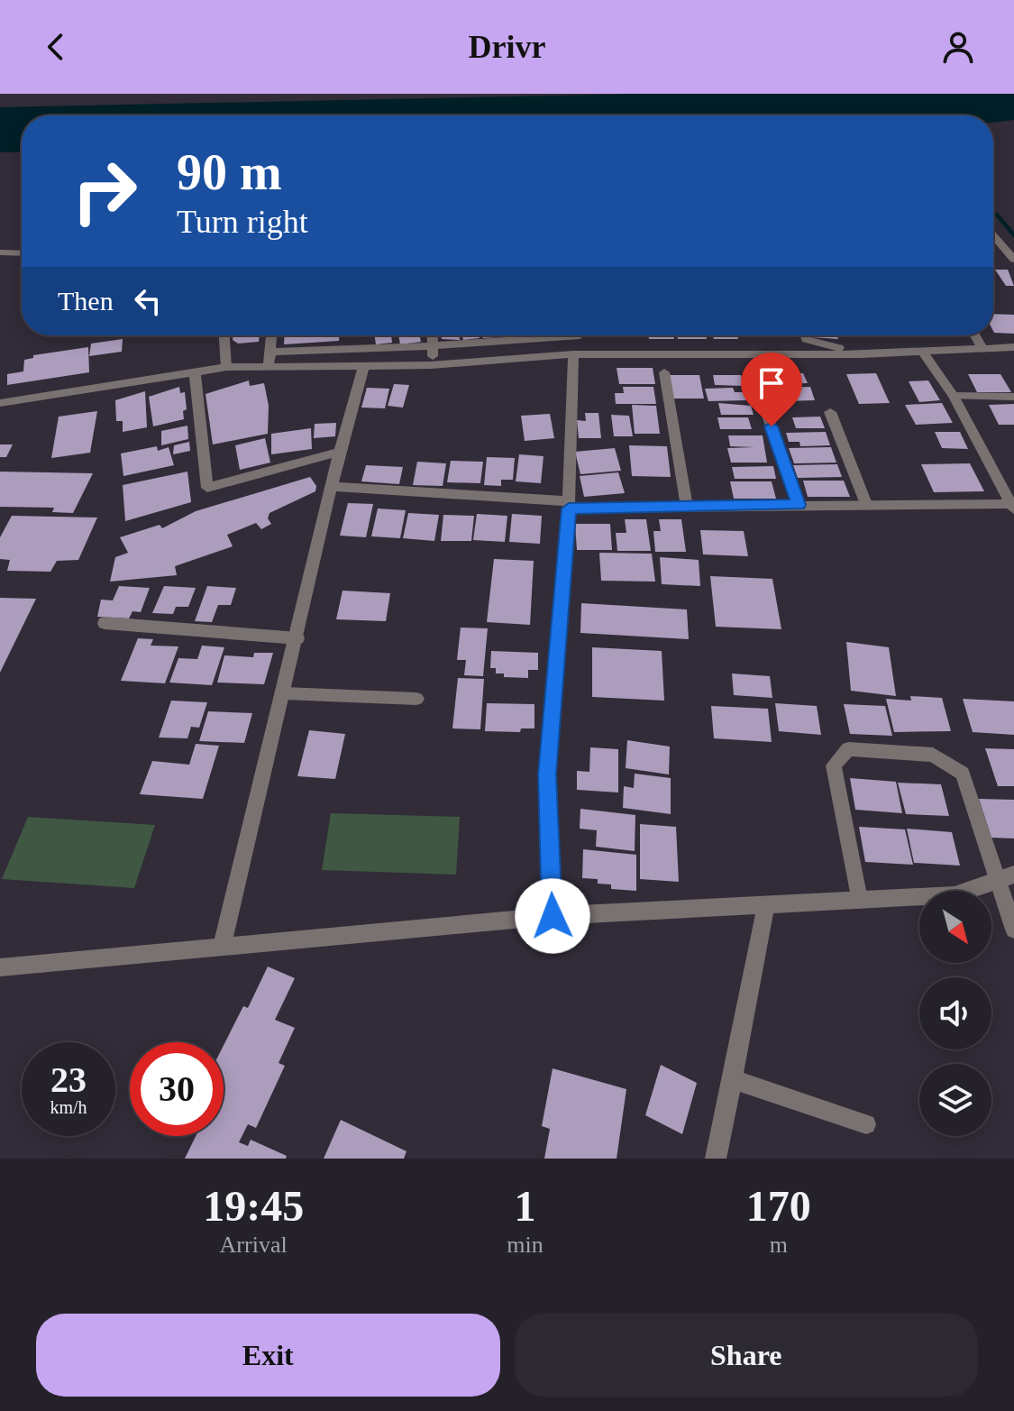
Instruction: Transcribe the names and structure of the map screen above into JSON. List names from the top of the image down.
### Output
{
  "north": "bottom right",
  "page": {
    "header": "Drivr",
    "turn": ["90 m", "Turn right"],
    "then": "Then",
    "speed": "23 km/h",
    "limit": "30",
    "eta": [
      "19:45",
      "Arrival",
      "1",
      "min",
      "170",
      "m"
    ],
    "buttons": ["Exit", "Share"]
  }
}
